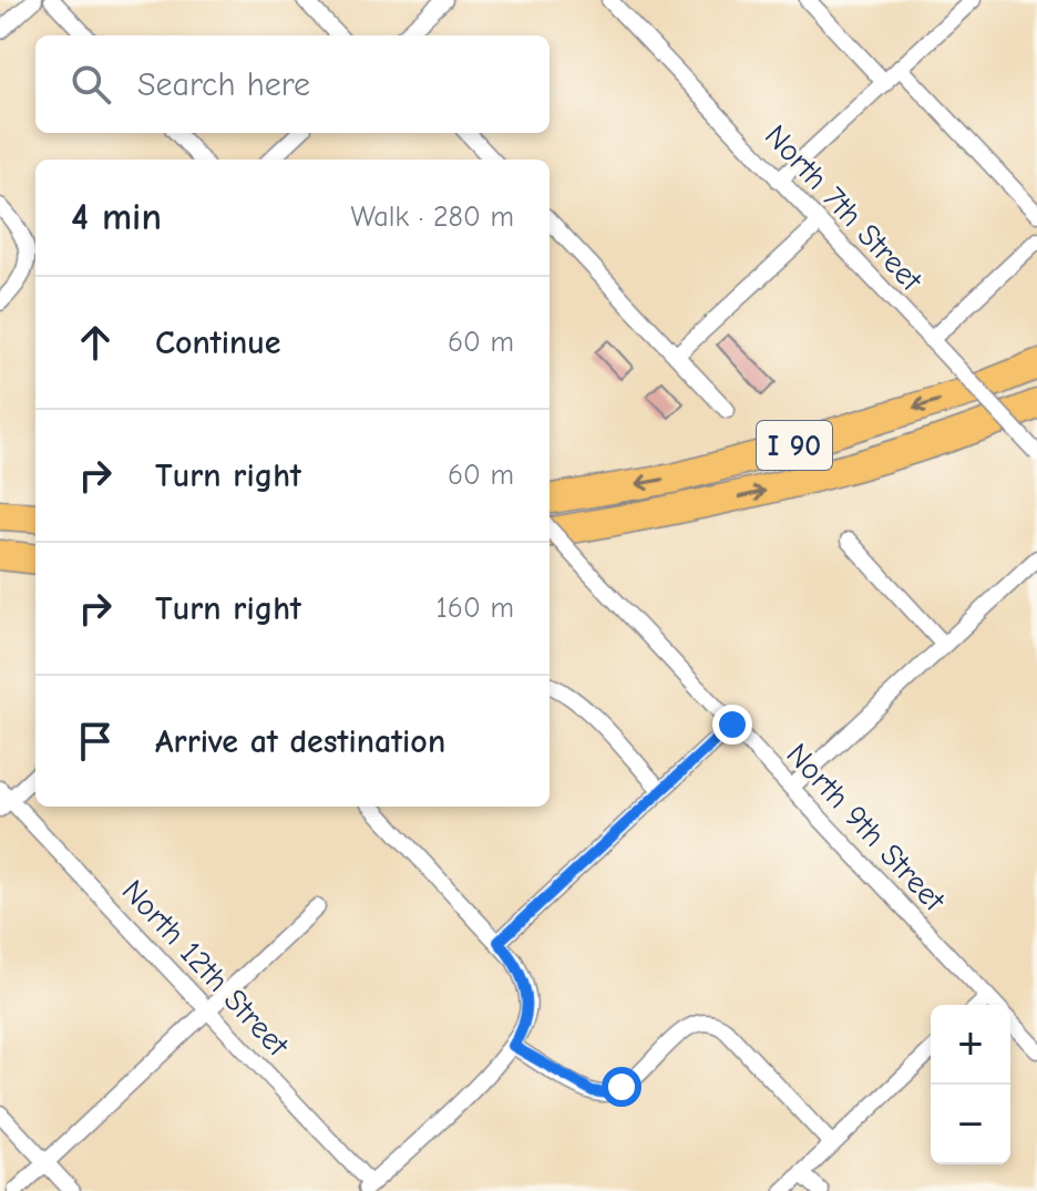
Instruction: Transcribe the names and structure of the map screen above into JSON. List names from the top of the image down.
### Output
{
  "streets": {
    "highway": ["I 90"],
    "street": ["North 7th Street", "North 9th Street", "North 12th Street"]
  },
  "page": {
    "search": "Search here",
    "heading": ["4 min", "Walk · 280 m"],
    "list": [
      ["Continue", "60 m"],
      ["Turn right", "60 m"],
      ["Turn right", "160 m"],
      "Arrive at destination"
    ],
    "map_buttons": ["+", "−"]
  }
}
